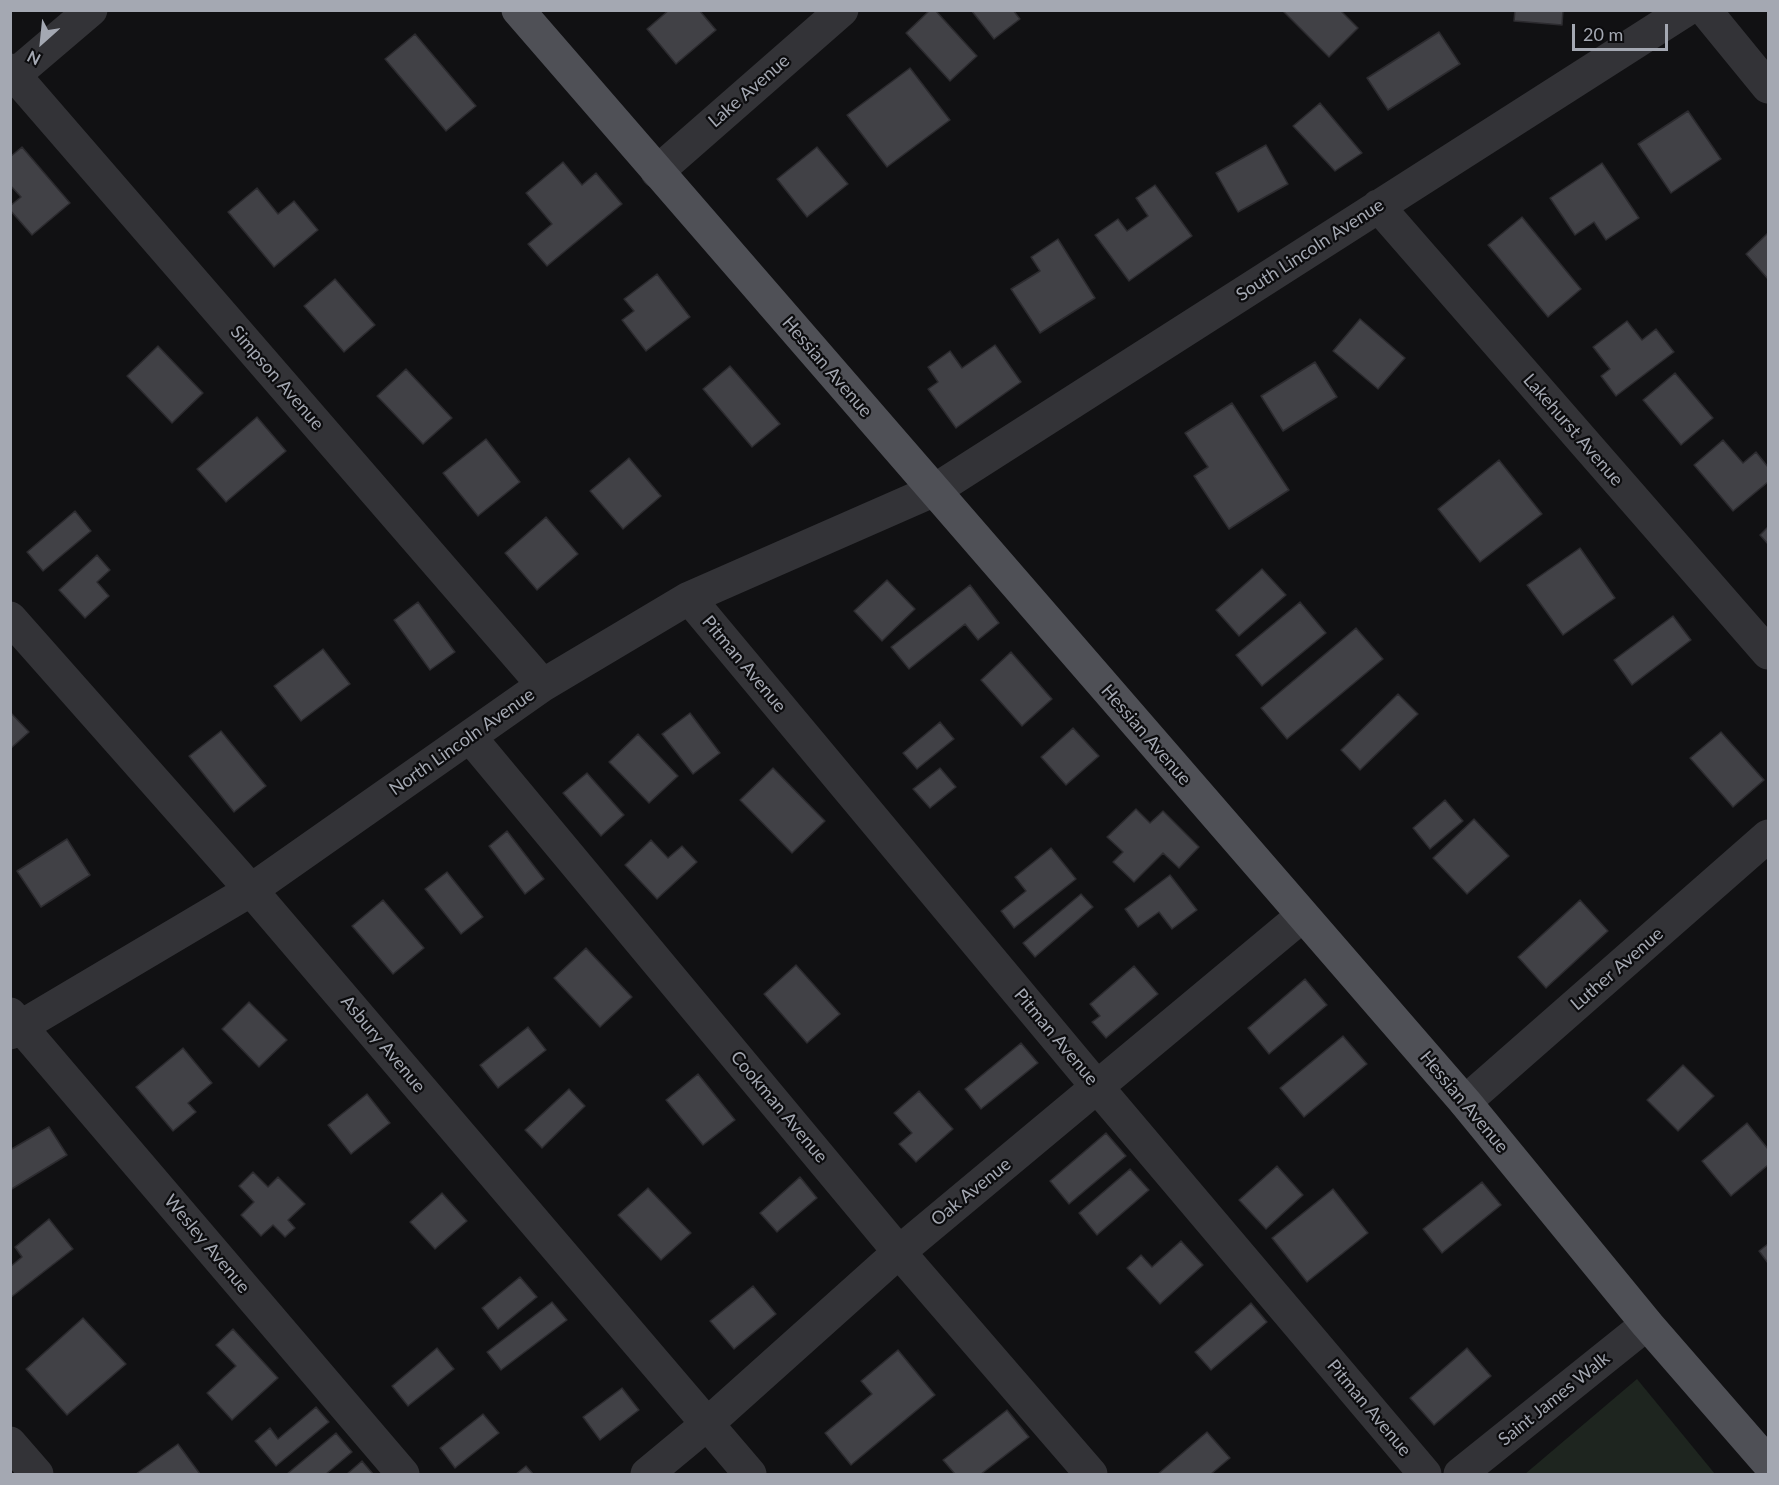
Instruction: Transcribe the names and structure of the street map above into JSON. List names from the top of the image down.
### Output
{
  "streets": {
    "main road": ["Hessian Avenue"],
    "street": [
      "Lake Avenue",
      "South Lincoln Avenue",
      "Simpson Avenue",
      "Lakehurst Avenue",
      "Pitman Avenue",
      "North Lincoln Avenue",
      "Luther Avenue",
      "Asbury Avenue",
      "Cookman Avenue",
      "Oak Avenue",
      "Wesley Avenue",
      "Saint James Walk"
    ]
  },
  "crossings": [
    ["Lake Avenue", "Hessian Avenue"],
    ["South Lincoln Avenue", "Hessian Avenue"],
    ["South Lincoln Avenue", "Lakehurst Avenue"],
    ["South Lincoln Avenue", "North Lincoln Avenue"],
    ["Hessian Avenue", "North Lincoln Avenue"],
    ["Hessian Avenue", "Luther Avenue"],
    ["Hessian Avenue", "Oak Avenue"],
    ["Hessian Avenue", "Saint James Walk"],
    ["Simpson Avenue", "North Lincoln Avenue"],
    ["Pitman Avenue", "North Lincoln Avenue"],
    ["Pitman Avenue", "Oak Avenue"],
    ["North Lincoln Avenue", "Asbury Avenue"],
    ["North Lincoln Avenue", "Cookman Avenue"],
    ["North Lincoln Avenue", "Wesley Avenue"],
    ["Asbury Avenue", "Oak Avenue"],
    ["Cookman Avenue", "Oak Avenue"]
  ],
  "scale_bar": "20 m",
  "north": "bottom left"
}
